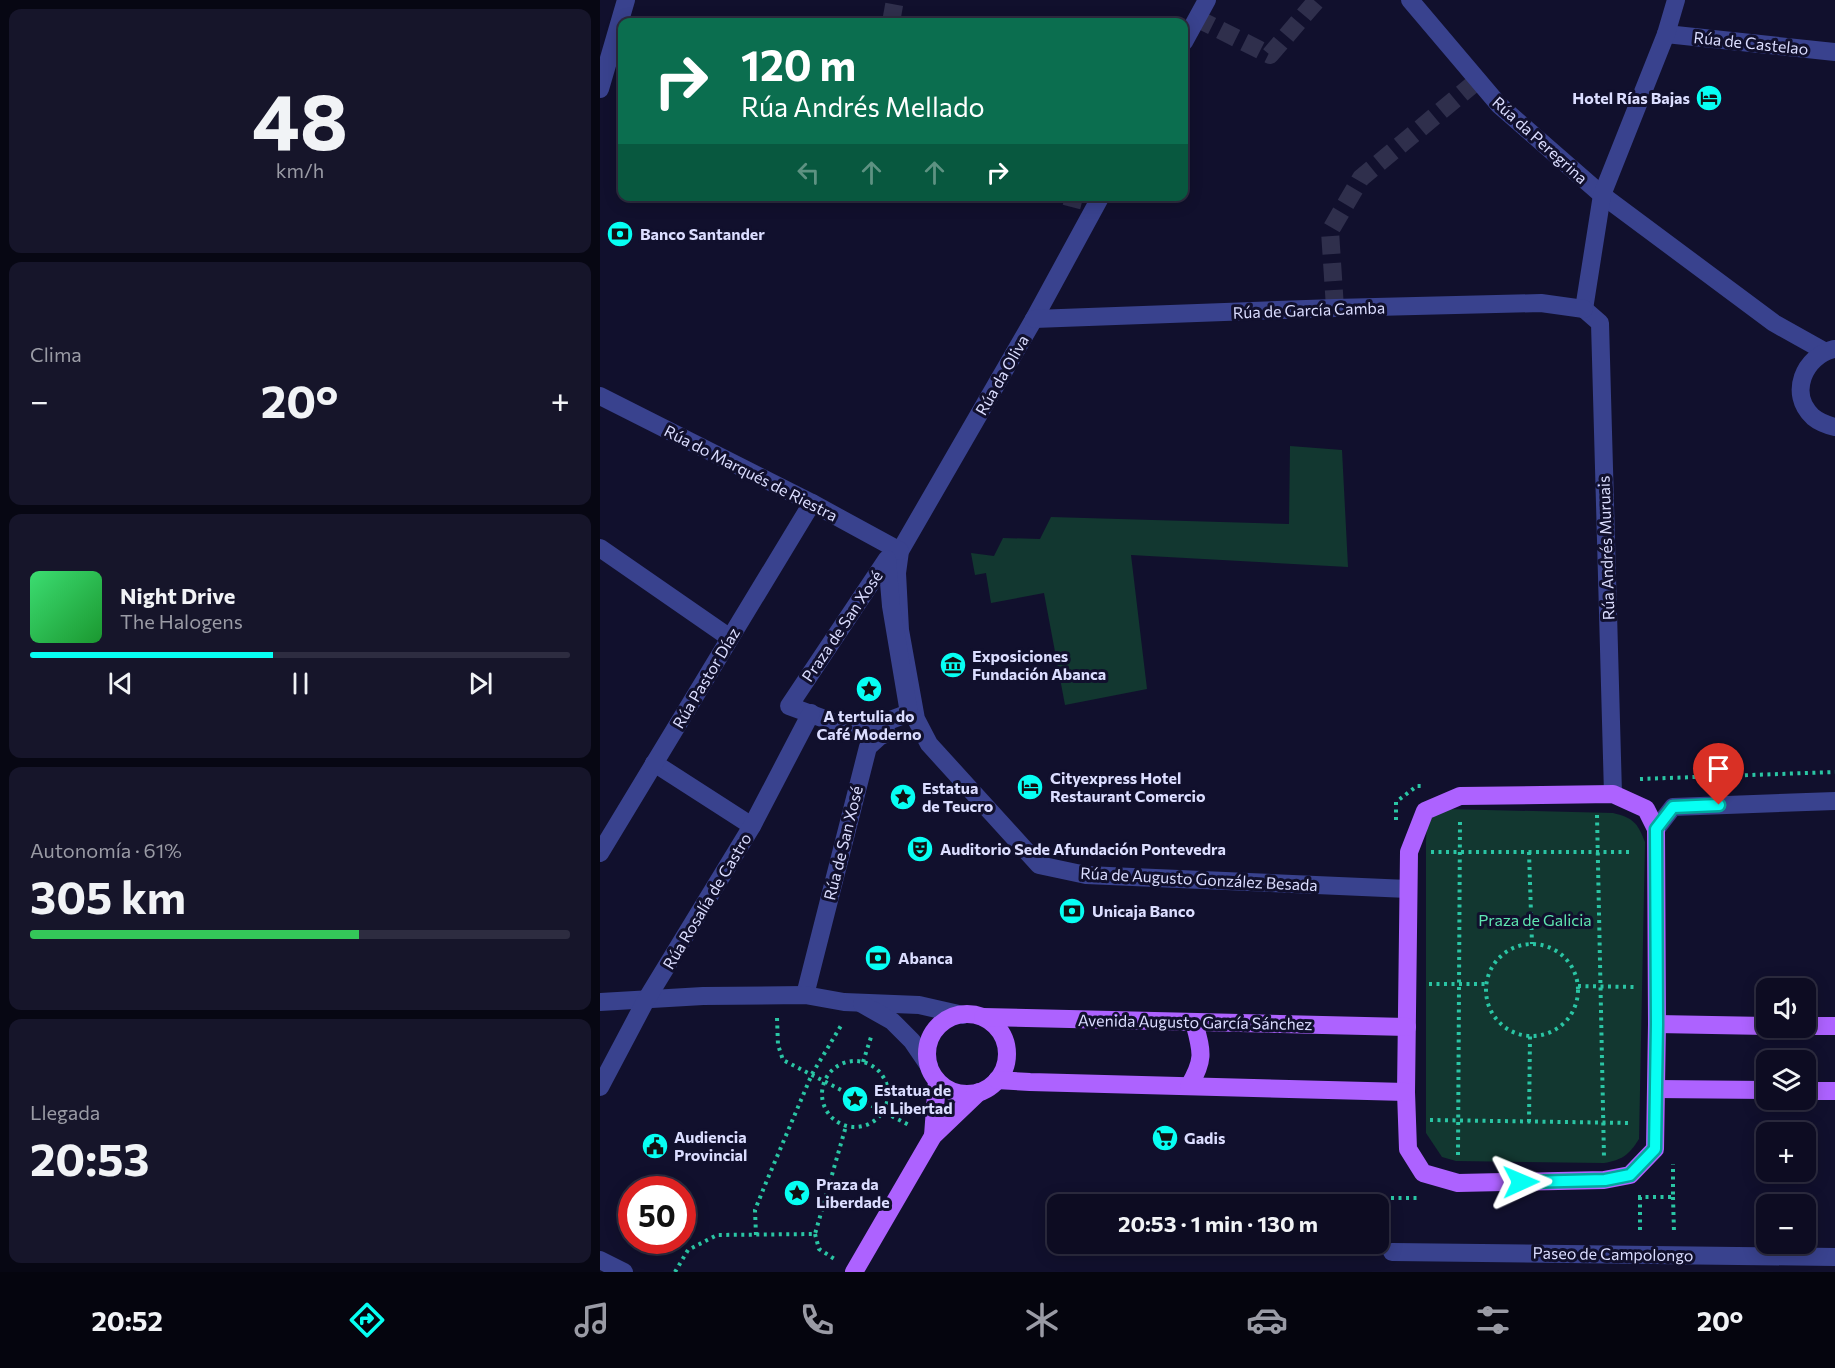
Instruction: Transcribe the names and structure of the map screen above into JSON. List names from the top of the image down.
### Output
{
  "streets": {
    "main road": ["Avenida Augusto García Sánchez"],
    "street": [
      "Rúa de Castelao",
      "Rúa da Peregrina",
      "Rúa de García Camba",
      "Rúa da Oliva",
      "Rúa do Marqués de Riestra",
      "Rúa Andrés Muruais",
      "Praza de San Xosé",
      "Rúa Pastor Díaz",
      "Rúa de San Xosé",
      "Rúa de Augusto González Besada",
      "Rúa Rosalía de Castro",
      "Paseo de Campolongo"
    ]
  },
  "crossings": [
    ["Rúa da Peregrina", "Rúa de García Camba"],
    ["Rúa da Peregrina", "Rúa Andrés Muruais"],
    ["Rúa de García Camba", "Rúa da Oliva"],
    ["Rúa de García Camba", "Rúa Andrés Muruais"],
    ["Rúa da Oliva", "Rúa do Marqués de Riestra"],
    ["Rúa da Oliva", "Praza de San Xosé"],
    ["Rúa do Marqués de Riestra", "Praza de San Xosé"],
    ["Rúa do Marqués de Riestra", "Rúa Pastor Díaz"],
    ["Praza de San Xosé", "Rúa de San Xosé"],
    ["Praza de San Xosé", "Rúa de Augusto González Besada"],
    ["Praza de San Xosé", "Rúa Rosalía de Castro"],
    ["Rúa de San Xosé", "Rúa de Augusto González Besada"]
  ],
  "parks": ["Praza de Galicia"],
  "places": {
    "hotel": ["Hotel Rías Bajas", "Cityexpress Hotel Restaurant Comercio"],
    "bank": ["Banco Santander", "Unicaja Banco", "Abanca"],
    "museum": ["Exposiciones Fundación Abanca"],
    "place": [
      "A tertulia do Café Moderno",
      "Estatua de Teucro",
      "Estatua de la Libertad",
      "Praza da Liberdade"
    ],
    "theatre": ["Auditorio Sede Afundación Pontevedra"],
    "supermarket": ["Gadis"],
    "public building": ["Audiencia Provincial"]
  },
  "page": {
    "tile": [
      ["48", "km/h"],
      "Clima",
      ["Autonomía · 61%", "305 km"],
      ["Llegada", "20:53"]
    ],
    "turn": ["120 m", "Rúa Andrés Mellado"],
    "heat": ["−", "20°", "+"],
    "song": ["Night Drive", "The Halogens"],
    "map_buttons": ["+", "−"],
    "limit": "50",
    "trip": "20:53 · 1 min · 130 m",
    "tabs": ["20:52", "20°"]
  }
}
